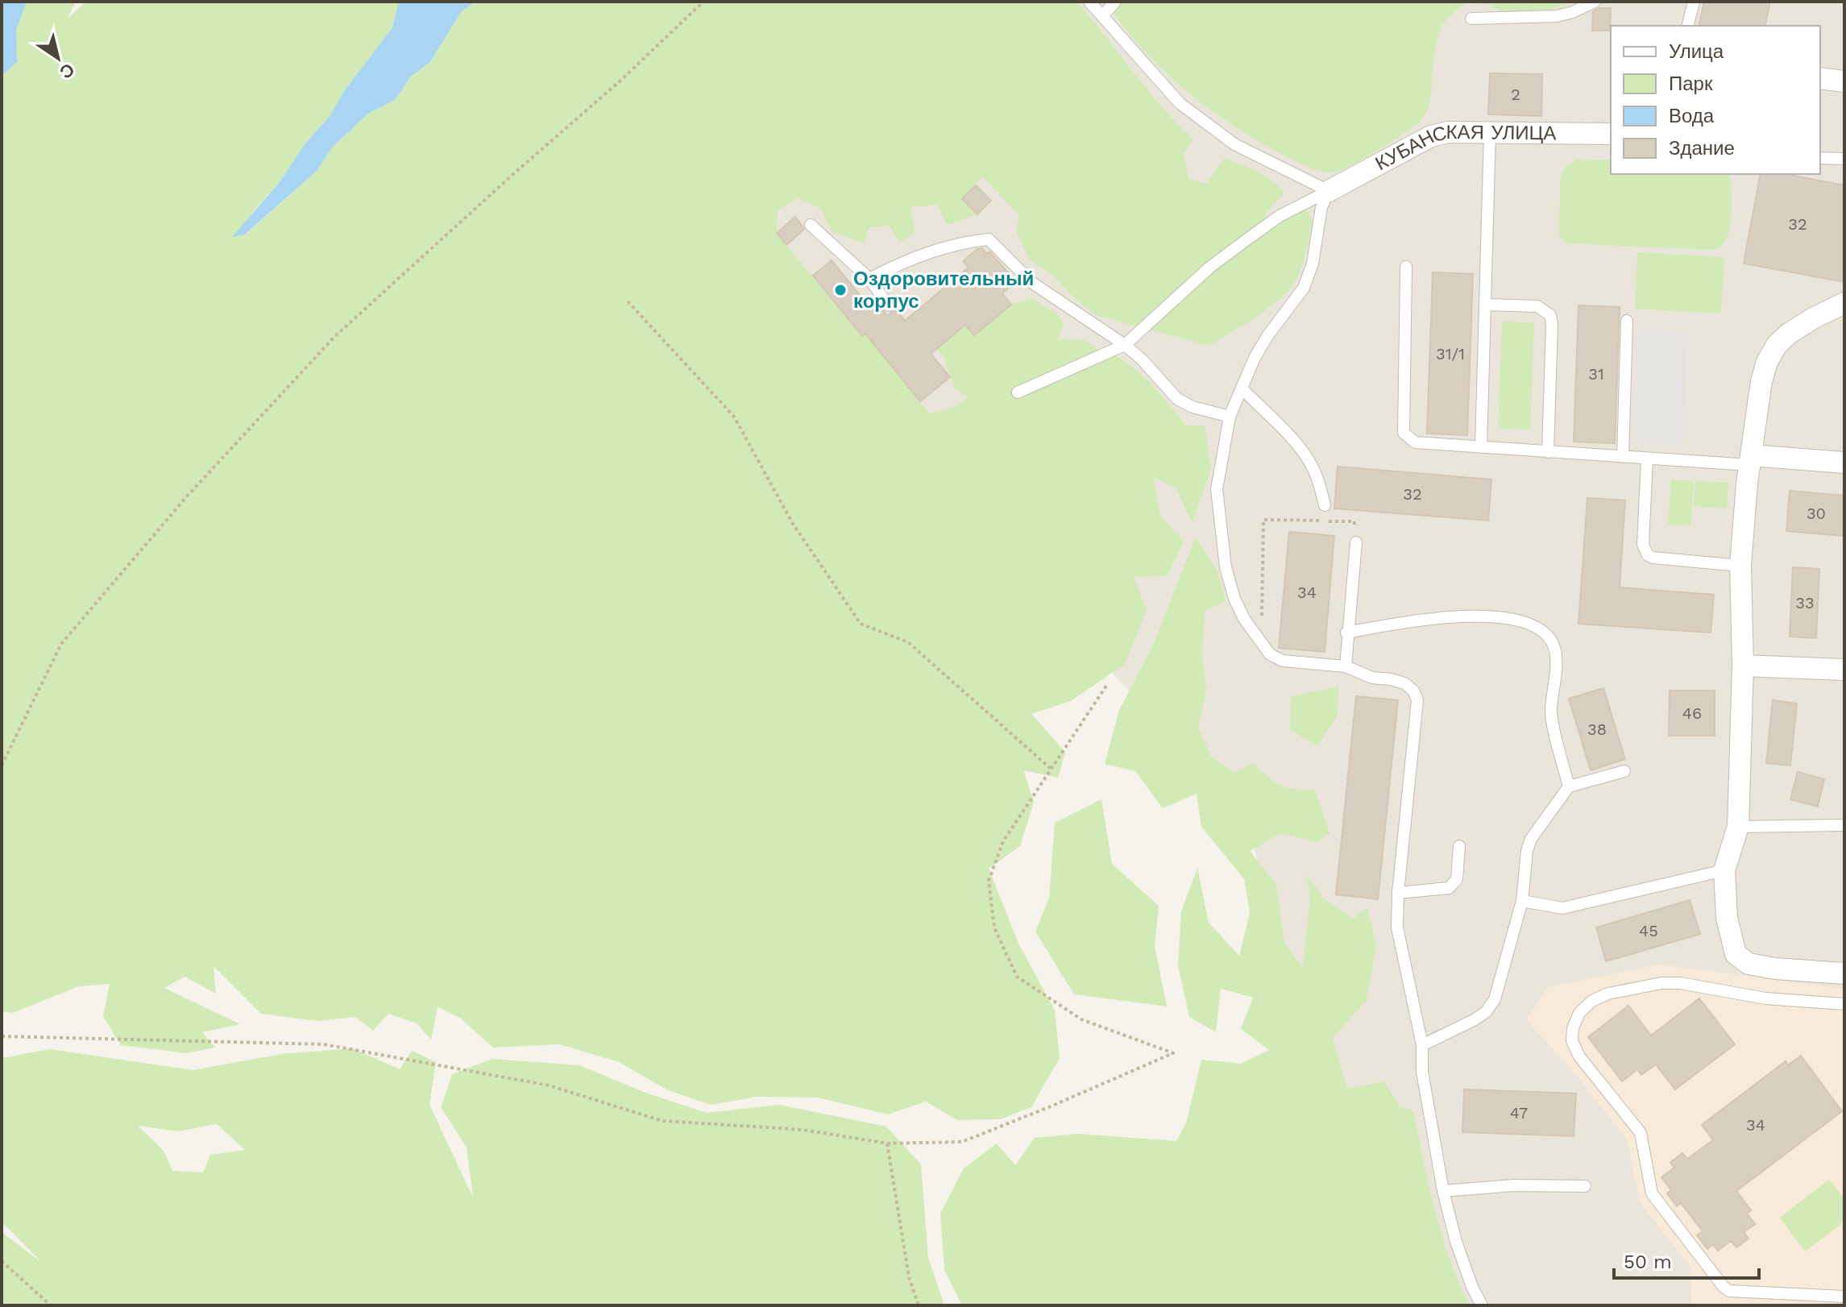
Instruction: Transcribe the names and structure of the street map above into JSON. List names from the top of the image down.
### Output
{
  "streets": {
    "street": ["КУБАНСКАЯ УЛИЦА"]
  },
  "places": ["Оздоровительный корпус"],
  "house_numbers": [
    "2",
    "32",
    "31/1",
    "31",
    "32",
    "30",
    "34",
    "33",
    "46",
    "38",
    "45",
    "47",
    "34"
  ],
  "legend": [
    "Улица",
    "Парк",
    "Вода",
    "Здание"
  ],
  "scale_bar": "50 m",
  "north": "bottom right"
}
